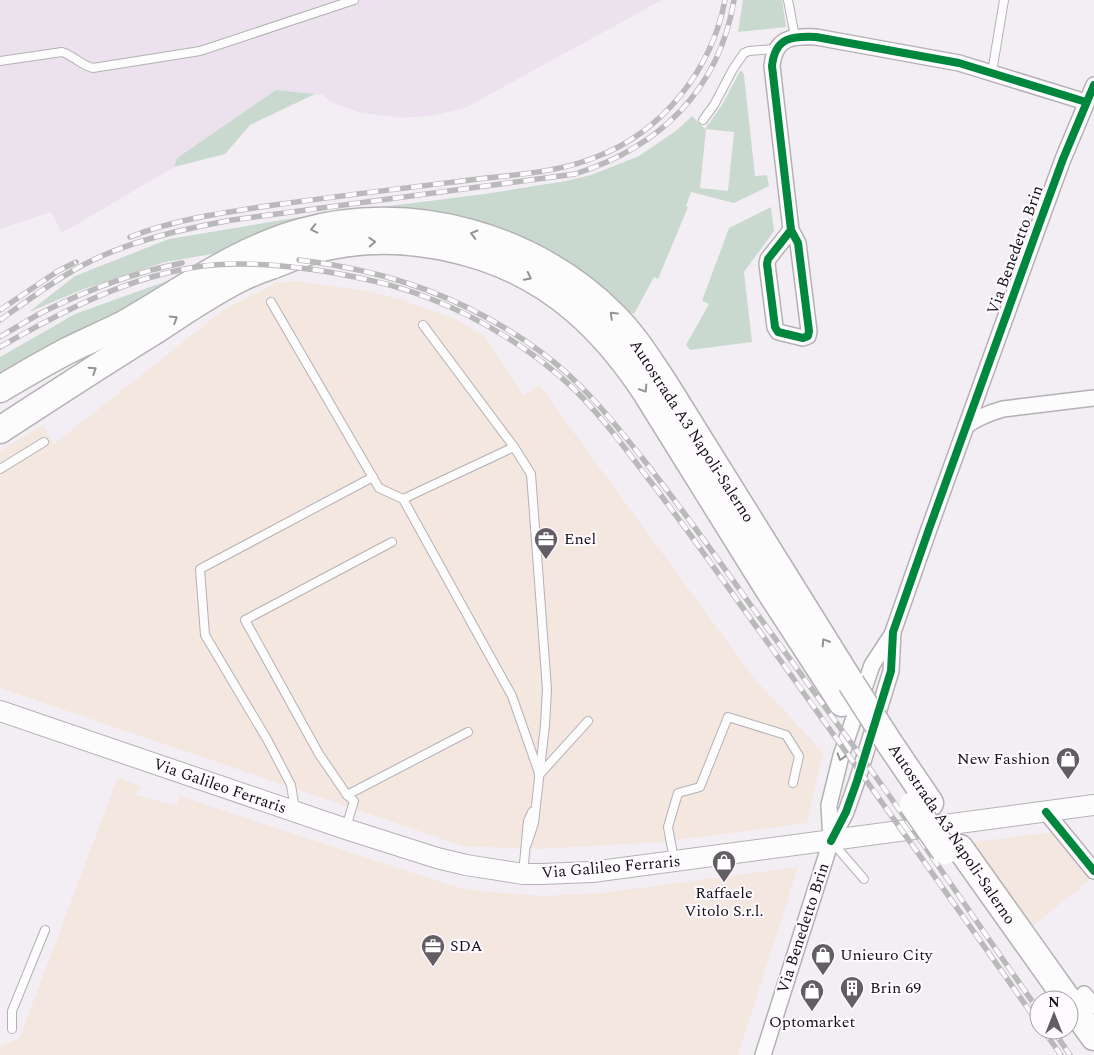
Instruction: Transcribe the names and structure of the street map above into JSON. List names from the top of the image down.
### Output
{
  "streets": {
    "highway": ["Autostrada A3 Napoli-Salerno"],
    "main road": ["Via Galileo Ferraris"],
    "street": ["Via Benedetto Brin"]
  },
  "crossings": [
    ["Via Benedetto Brin", "Via Galileo Ferraris"]
  ],
  "places": {
    "office": ["Enel", "SDA"],
    "shop": [
      "New Fashion",
      "Raffaele Vitolo S.r.l.",
      "Unieuro City",
      "Optomarket"
    ],
    "building": ["Brin 69"]
  },
  "north": "top"
}
